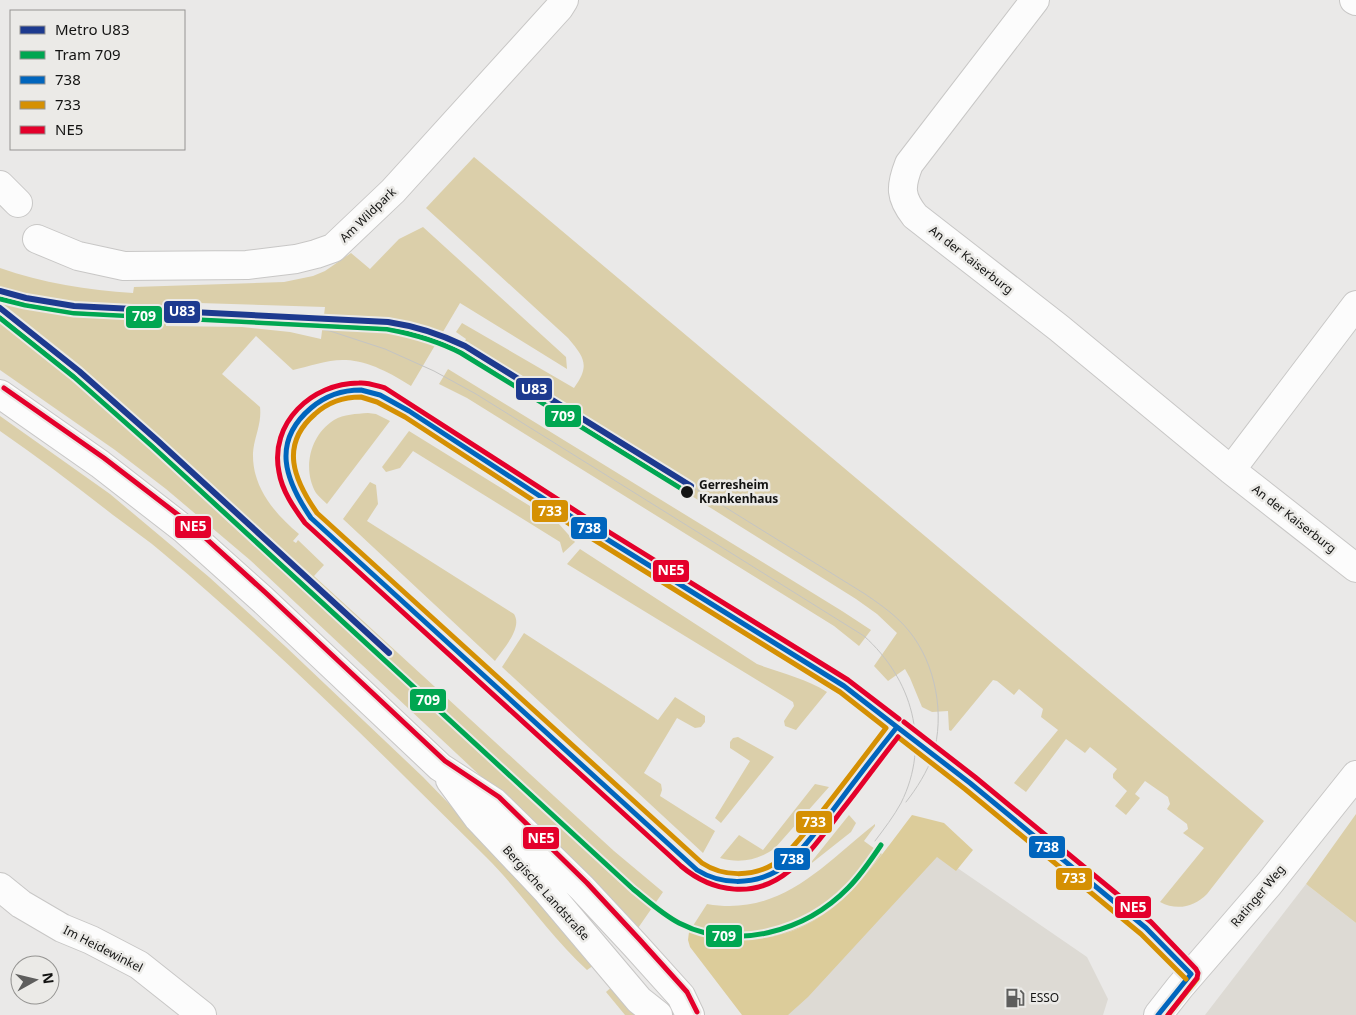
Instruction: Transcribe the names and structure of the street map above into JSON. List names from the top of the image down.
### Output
{
  "streets": {
    "street": [
      "Am Wildpark",
      "An der Kaiserburg",
      "Bergische Landstraße",
      "Ratinger Weg",
      "Im Heidewinkel"
    ]
  },
  "places": {
    "other": ["Gerresheim Krankenhaus"],
    "fuel station": ["ESSO"]
  },
  "lines": [
    "metro line U83",
    "tram line 709",
    "transit line NE5",
    "transit line 738",
    "transit line 733"
  ],
  "legend": [
    "Metro U83",
    "Tram 709",
    "738",
    "733",
    "NE5"
  ],
  "north": "right"
}
